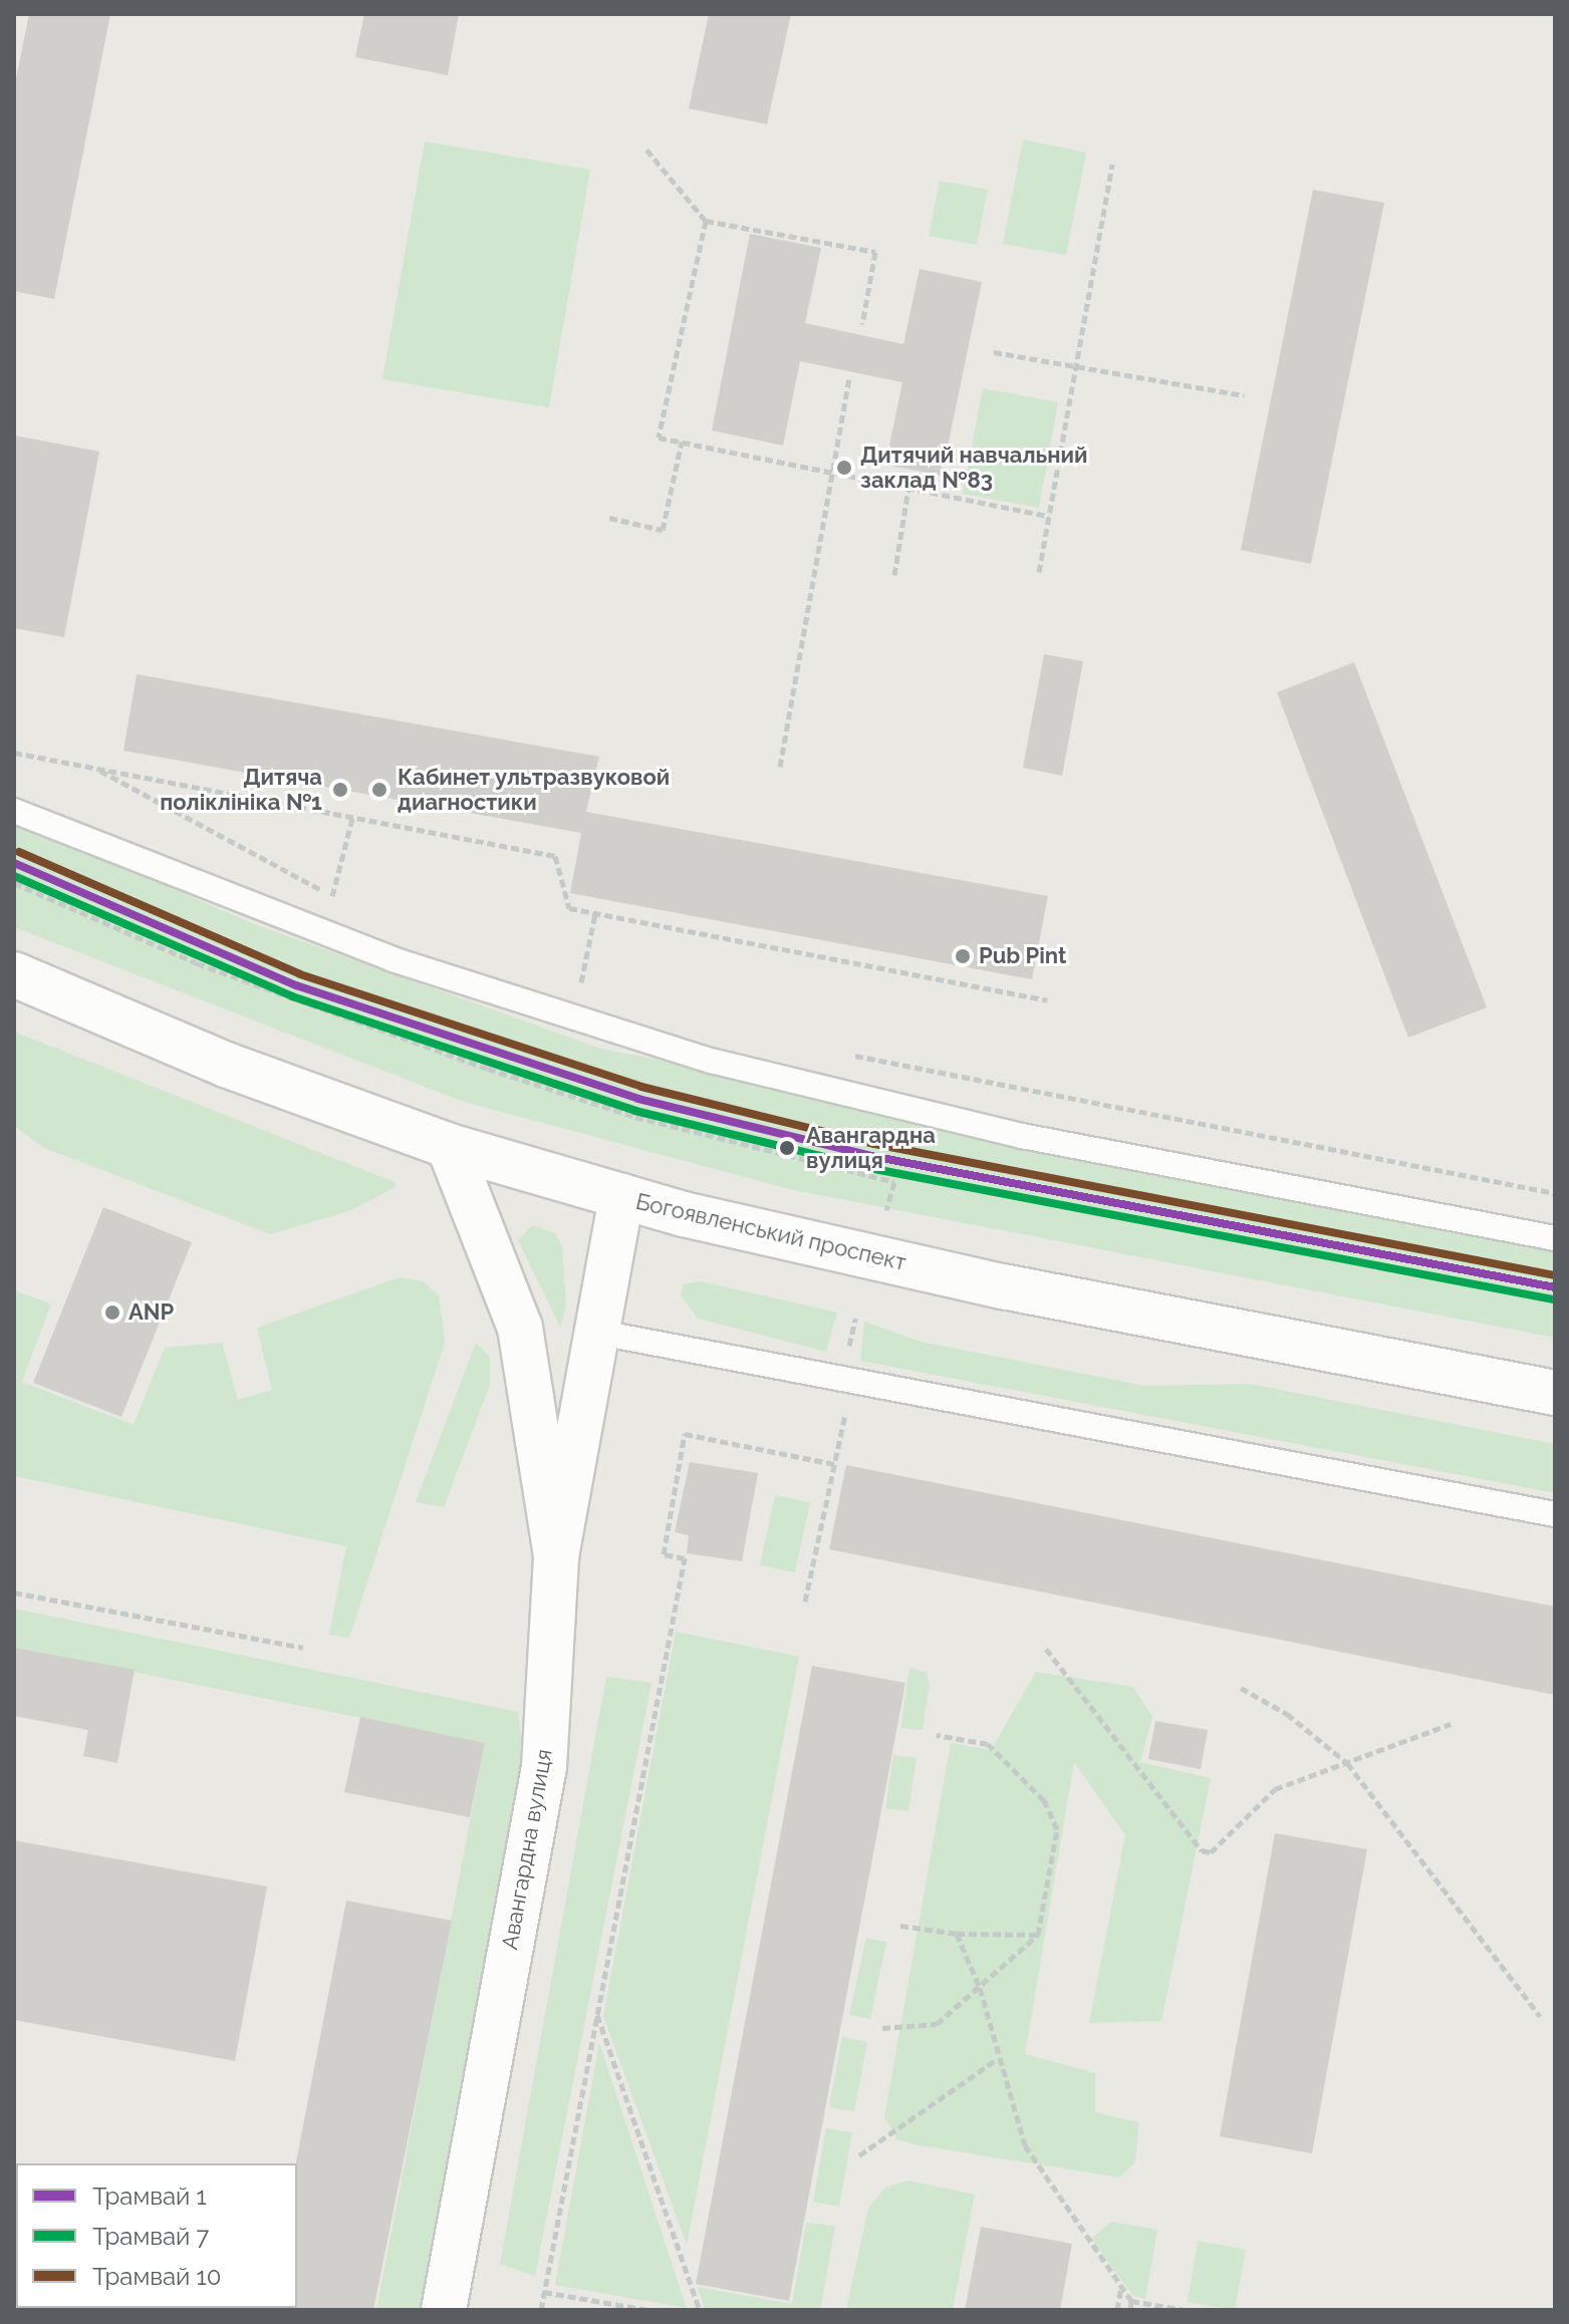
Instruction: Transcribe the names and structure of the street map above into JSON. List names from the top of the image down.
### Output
{
  "streets": {
    "main road": ["Богоявленський проспект", "Авангардна вулиця"]
  },
  "crossings": [
    ["Богоявленський проспект", "Авангардна вулиця"]
  ],
  "places": [
    "Дитячий навчальний заклад №83",
    "Дитяча поліклініка №1",
    "Кабинет ультразвуковой диагностики",
    "Pub Pint",
    "Авангардна вулиця",
    "ANP"
  ],
  "lines": ["tram line 10", "tram line 1", "tram line 7"],
  "legend": ["Трамвай 1", "Трамвай 7", "Трамвай 10"]
}
